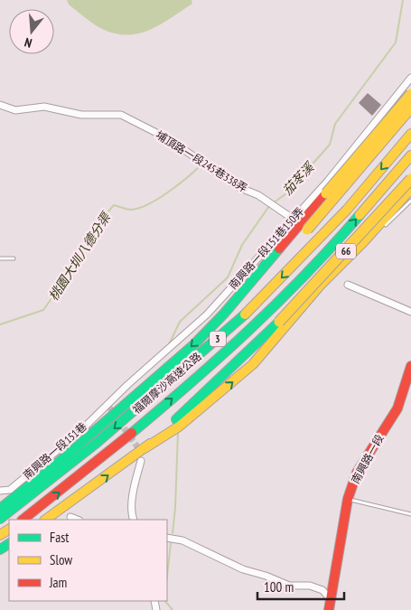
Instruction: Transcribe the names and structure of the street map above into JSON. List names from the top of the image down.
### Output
{
  "streets": {
    "main road": [
      "66",
      "3",
      "福爾摩沙高速公路",
      "南興路一段"
    ],
    "street": ["埔頂路一段245巷338弄", "南興路一段151巷150弄", "南興路一段151巷"]
  },
  "crossings": [
    ["埔頂路一段245巷338弄", "南興路一段151巷150弄"],
    ["南興路一段151巷150弄", "南興路一段151巷"]
  ],
  "water": ["茄苳溪", "桃園大圳八德分渠"],
  "legend": ["Fast", "Slow", "Jam"],
  "scale_bar": "100 m",
  "north": "bottom"
}
